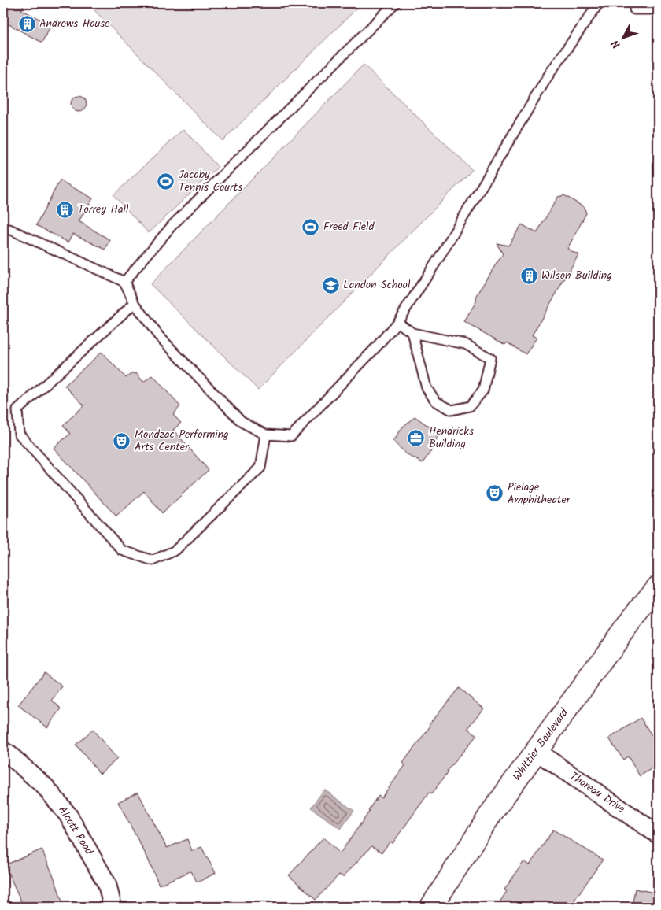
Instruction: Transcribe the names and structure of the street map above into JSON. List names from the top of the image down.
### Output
{
  "streets": {
    "street": ["Whittier Boulevard", "Thoreau Drive", "Alcott Road"]
  },
  "crossings": [
    ["Whittier Boulevard", "Thoreau Drive"]
  ],
  "places": {
    "building": ["Andrews House", "Torrey Hall", "Wilson Building"],
    "sports": ["Jacoby Tennis Courts", "Freed Field"],
    "school or university": ["Landon School"],
    "office": ["Hendricks Building"],
    "theatre": ["Mondzac Performing Arts Center", "Pielage Amphitheater"]
  },
  "north": "bottom left"
}
